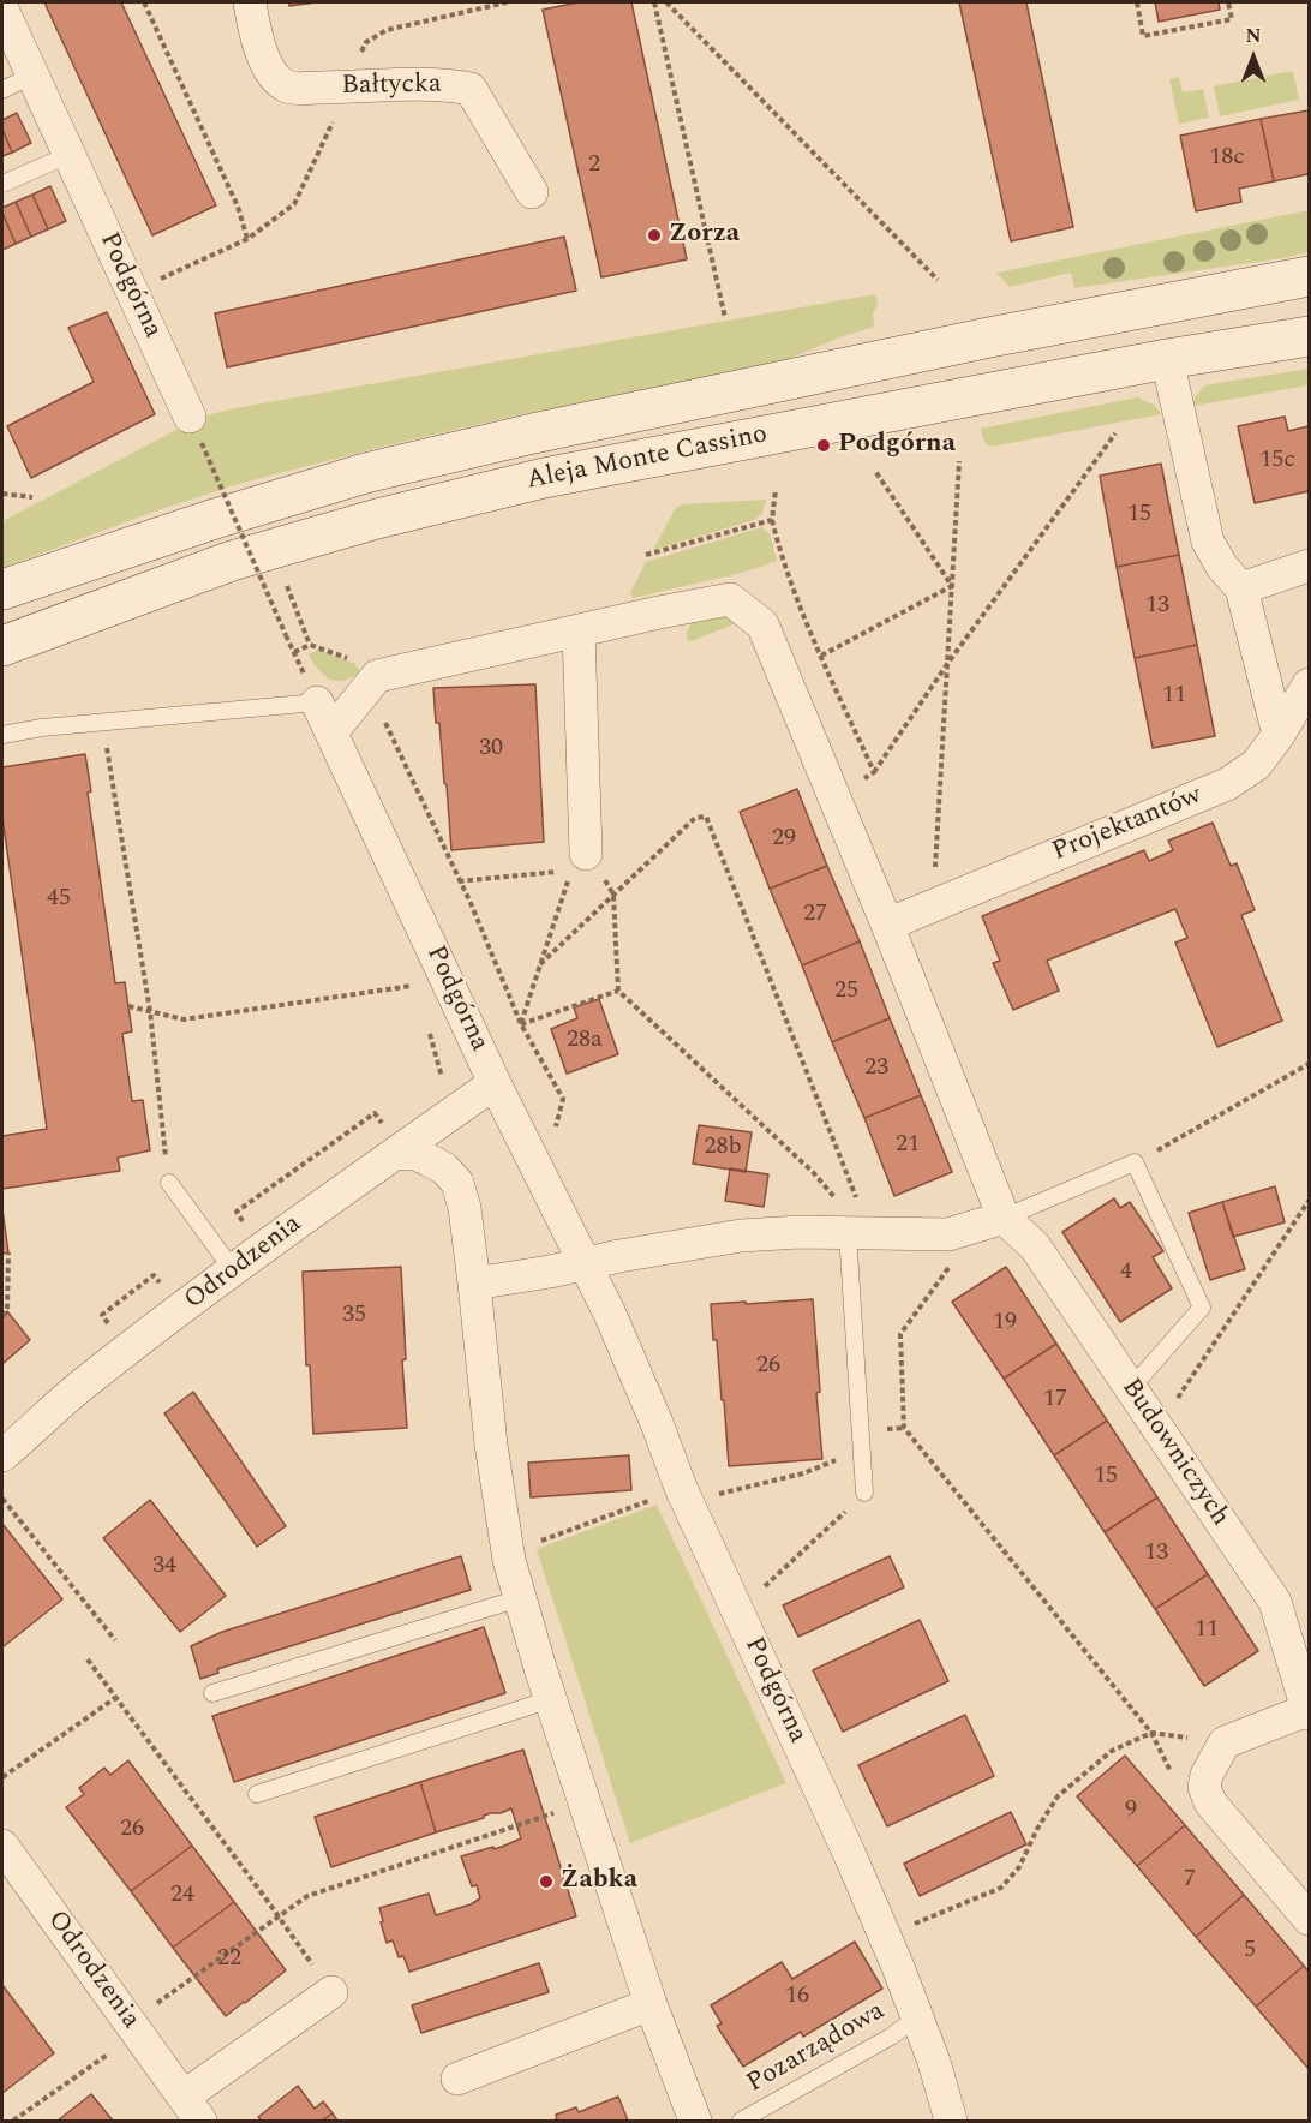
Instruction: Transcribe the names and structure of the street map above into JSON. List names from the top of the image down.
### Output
{
  "streets": {
    "street": [
      "Bałtycka",
      "Podgórna",
      "Aleja Monte Cassino",
      "Projektantów",
      "Odrodzenia",
      "Budowniczych"
    ],
    "lane": ["Pozarządowa"]
  },
  "crossings": [
    ["Podgórna", "Odrodzenia"],
    ["Podgórna", "Pozarządowa"]
  ],
  "places": ["Zorza", "Podgórna", "Żabka"],
  "house_numbers": [
    "18c",
    "2",
    "15c",
    "15",
    "13",
    "11",
    "30",
    "29",
    "45",
    "27",
    "25",
    "28a",
    "23",
    "21",
    "28b",
    "4",
    "35",
    "19",
    "26",
    "17",
    "15",
    "13",
    "34",
    "11",
    "9",
    "26",
    "7",
    "24",
    "5",
    "22",
    "16"
  ],
  "north": "top"
}
